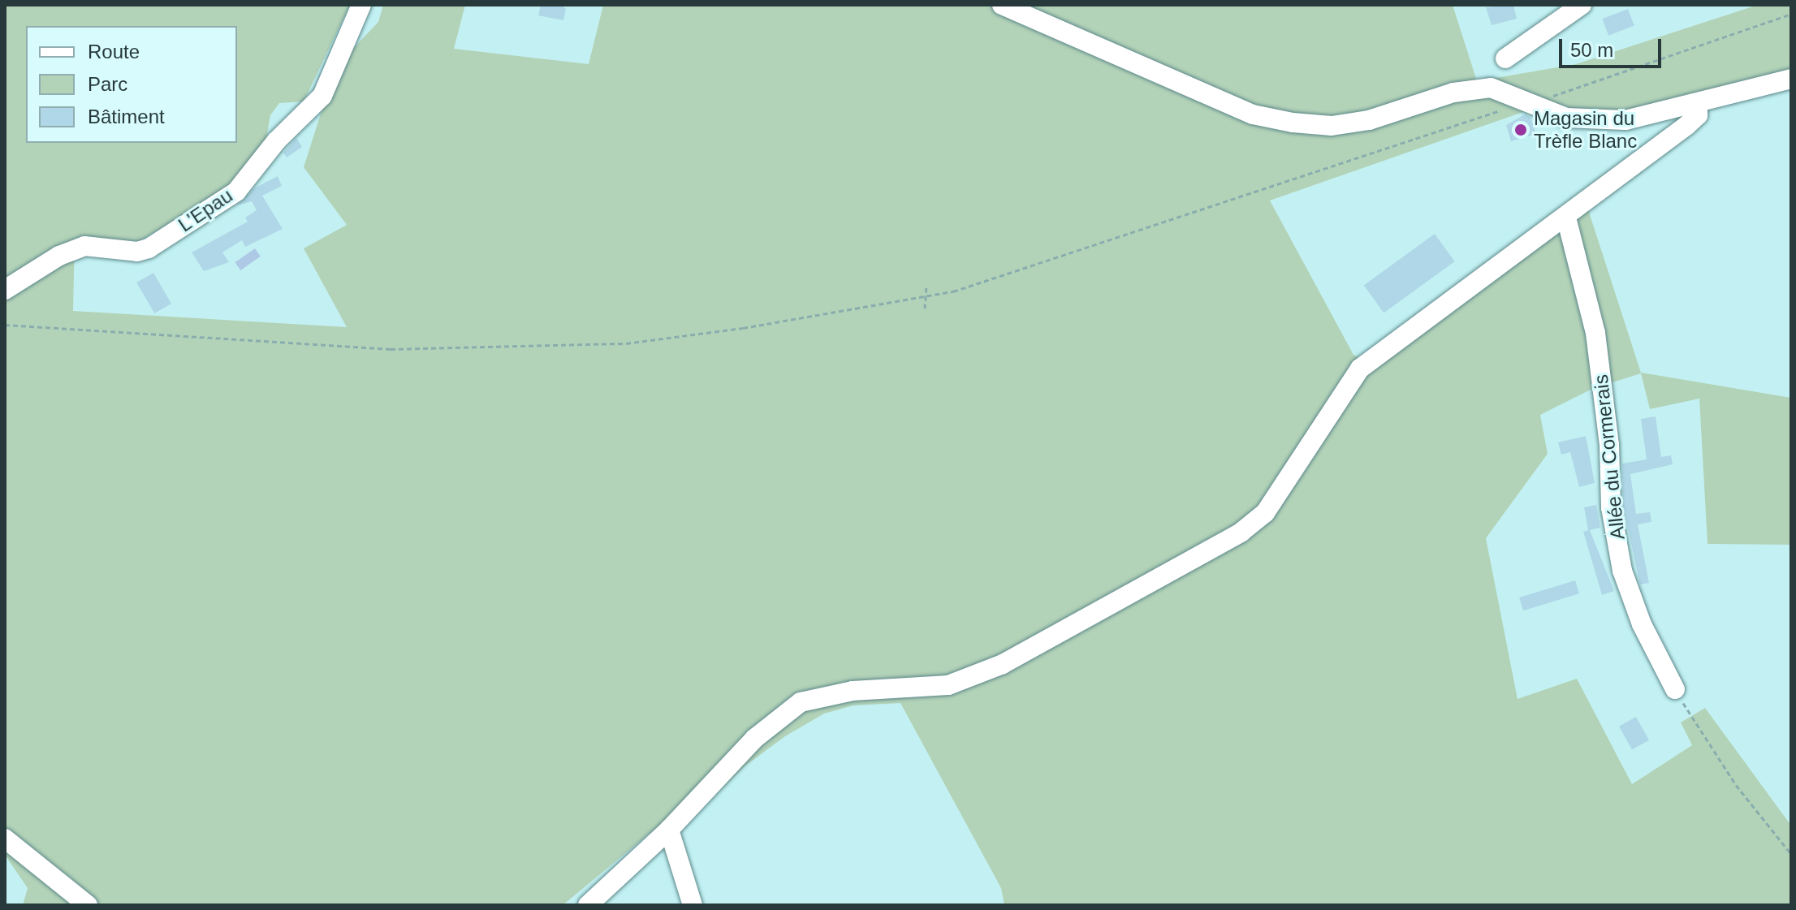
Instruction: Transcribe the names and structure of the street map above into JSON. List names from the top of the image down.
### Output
{
  "streets": {
    "street": ["L'Epau", "Allée du Cormerais"]
  },
  "places": ["Magasin du Trèfle Blanc"],
  "legend": ["Route", "Parc", "Bâtiment"],
  "scale_bar": "50 m"
}
